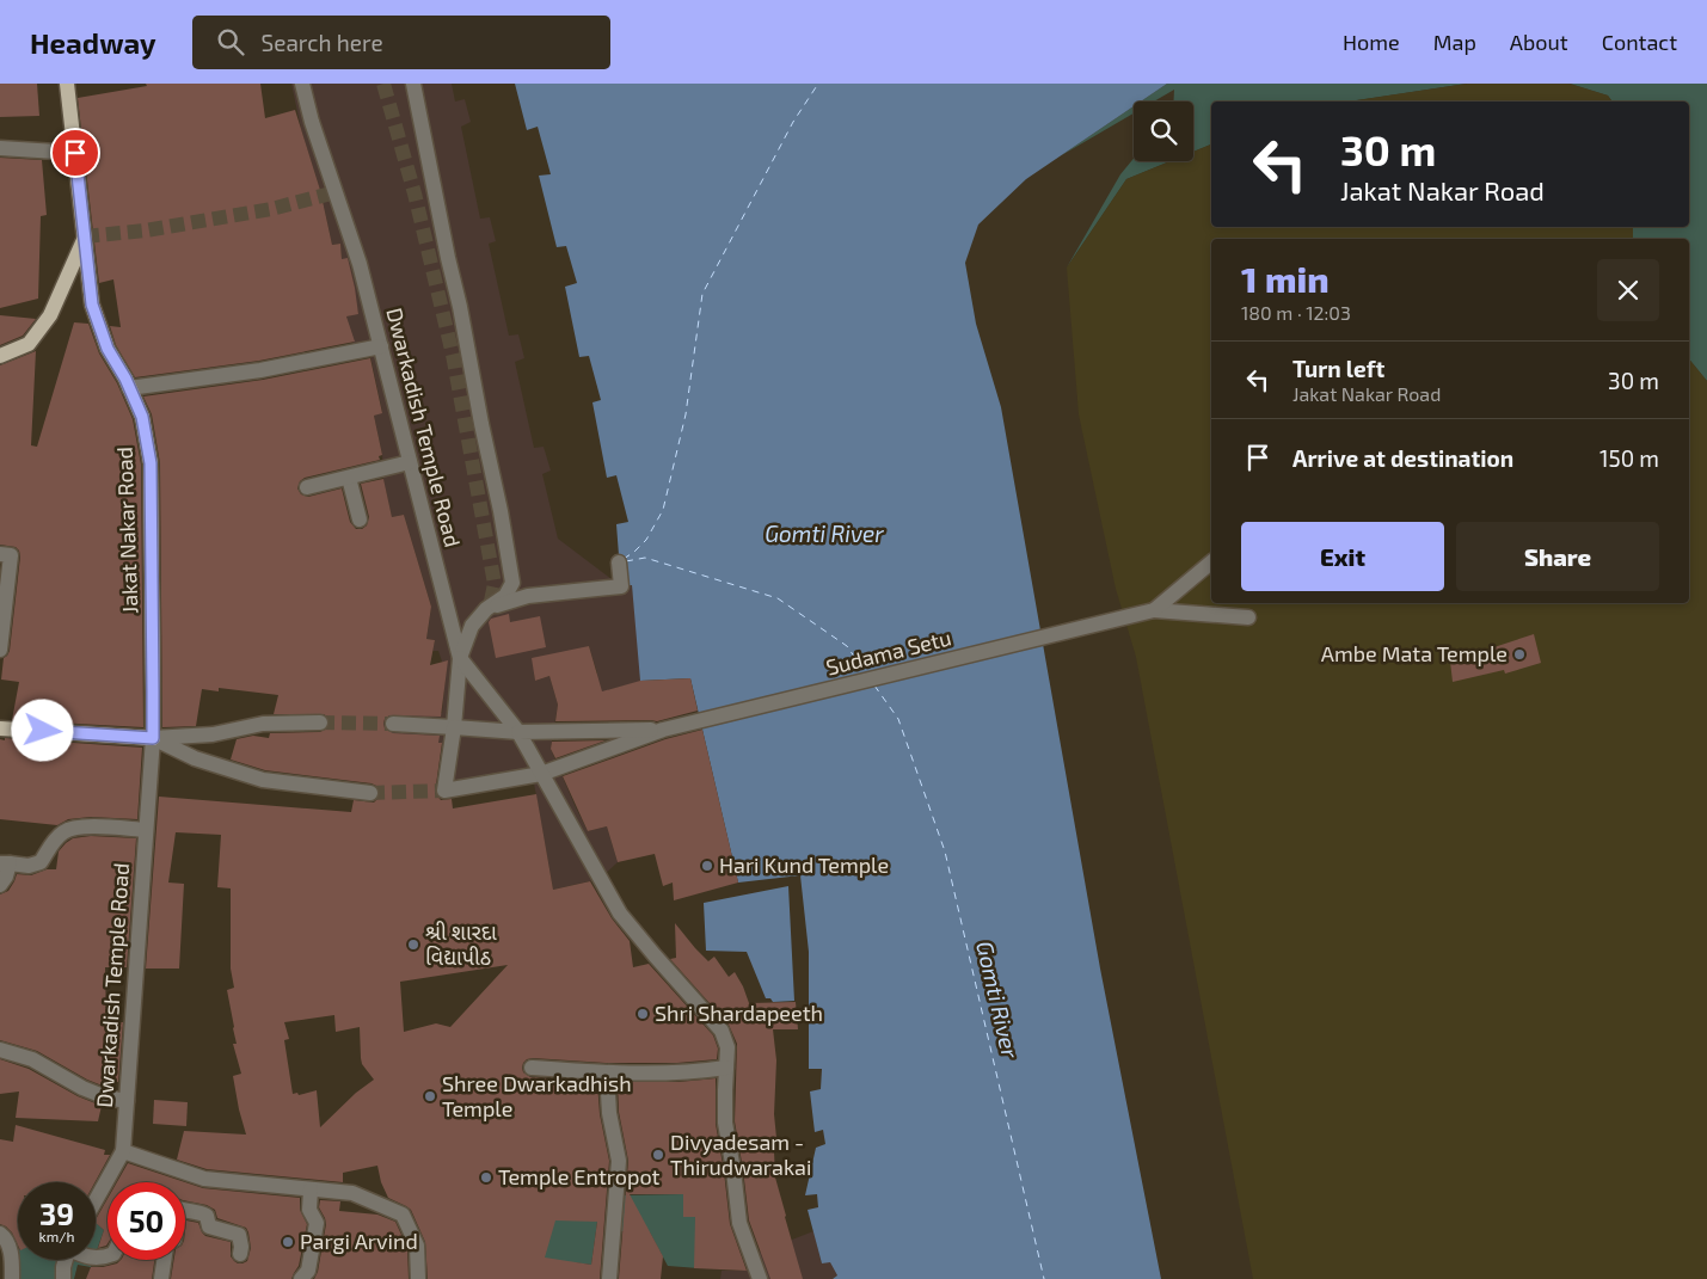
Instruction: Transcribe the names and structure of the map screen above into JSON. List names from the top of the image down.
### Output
{
  "streets": {
    "main road": ["Jakat Nakar Road"],
    "street": ["Dwarkadish Temple Road", "Sudama Setu"]
  },
  "crossings": [
    ["Dwarkadish Temple Road", "Jakat Nakar Road"]
  ],
  "water": ["Gomti River"],
  "places": [
    "Ambe Mata Temple",
    "Hari Kund Temple",
    "શ્રી શારદા વિદ્યાપીઠ",
    "Shri Shardapeeth",
    "Shree Dwarkadhish Temple",
    "Divyadesam - Thirudwarakai",
    "Temple Entropot",
    "Pargi Arvind"
  ],
  "page": {
    "header": "Headway",
    "search": "Search here",
    "nav": [
      "Home",
      "Map",
      "About",
      "Contact"
    ],
    "turn": ["30 m", "Jakat Nakar Road"],
    "heading": ["1 min", "180 m · 12:03"],
    "list": [
      {
        "name": "Turn left",
        "note": "Jakat Nakar Road",
        "value": "30 m"
      },
      {
        "name": "Arrive at destination",
        "value": "150 m"
      }
    ],
    "buttons": ["Exit", "Share"],
    "speed": "39 km/h",
    "limit": "50"
  }
}
